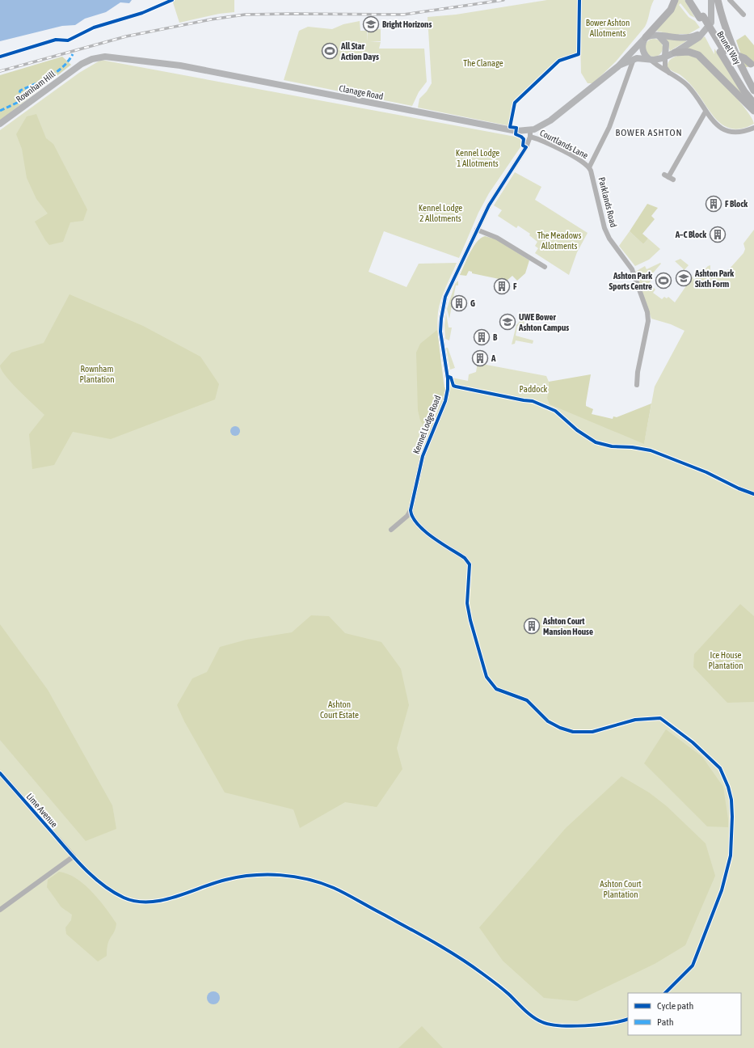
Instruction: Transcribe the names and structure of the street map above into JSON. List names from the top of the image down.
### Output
{
  "streets": {
    "highway": ["Brunel Way"],
    "main road": ["Rownham Hill", "Clanage Road"],
    "street": [
      "Courtlands Lane",
      "Parklands Road",
      "Kennel Lodge Road",
      "Lime Avenue"
    ]
  },
  "crossings": [
    ["Rownham Hill", "Clanage Road"],
    ["Clanage Road", "Courtlands Lane"],
    ["Clanage Road", "Kennel Lodge Road"],
    ["Courtlands Lane", "Parklands Road"],
    ["Courtlands Lane", "Kennel Lodge Road"]
  ],
  "districts": ["BOWER ASHTON"],
  "parks": [
    "Bower Ashton Allotments",
    "The Clanage",
    "Kennel Lodge 1 Allotments",
    "Kennel Lodge 2 Allotments",
    "The Meadows Allotments",
    "Rownham Plantation",
    "Paddock",
    "Ice House Plantation",
    "Ashton Court Estate",
    "Ashton Court Plantation"
  ],
  "places": {
    "school or university": ["Bright Horizons", "Ashton Park Sixth Form", "UWE Bower Ashton Campus"],
    "sports": ["All Star Action Days", "Ashton Park Sports Centre"],
    "building": [
      "F Block",
      "A–C Block",
      "F",
      "G",
      "B",
      "A",
      "Ashton Court Mansion House"
    ]
  },
  "legend": ["Cycle path", "Path"]
}
